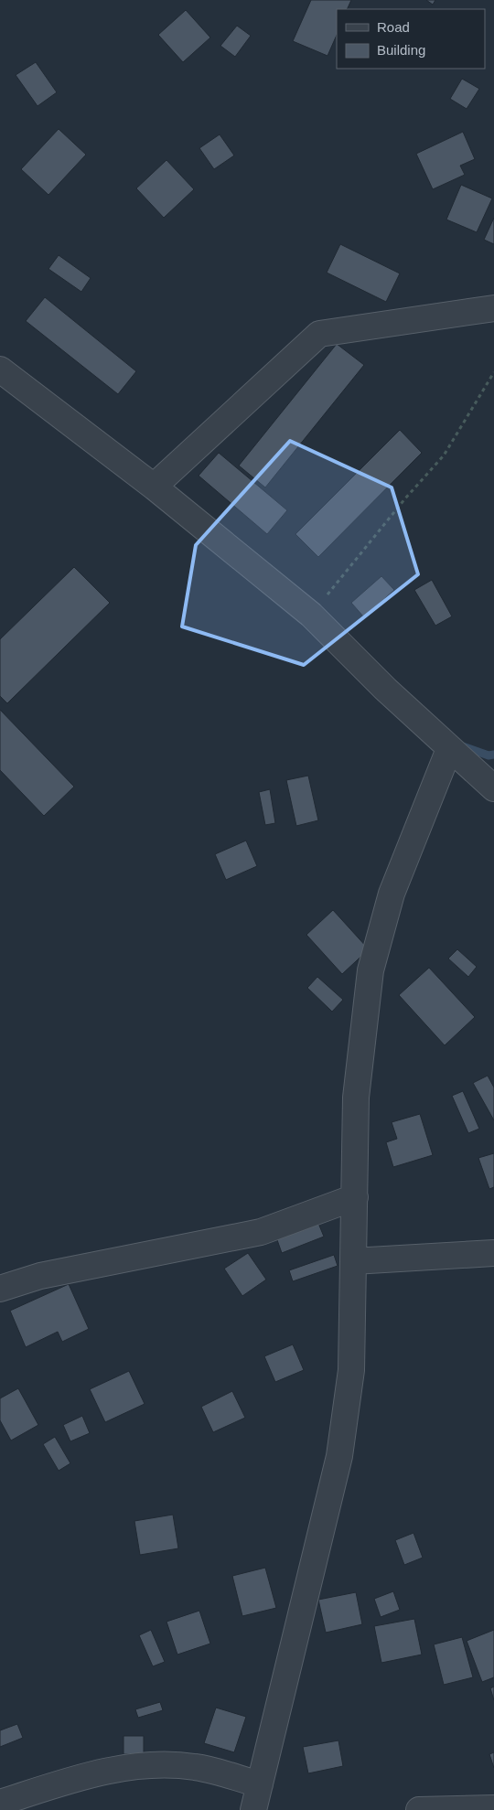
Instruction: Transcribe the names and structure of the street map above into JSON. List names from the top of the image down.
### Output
{
  "legend": ["Road", "Building"]
}
